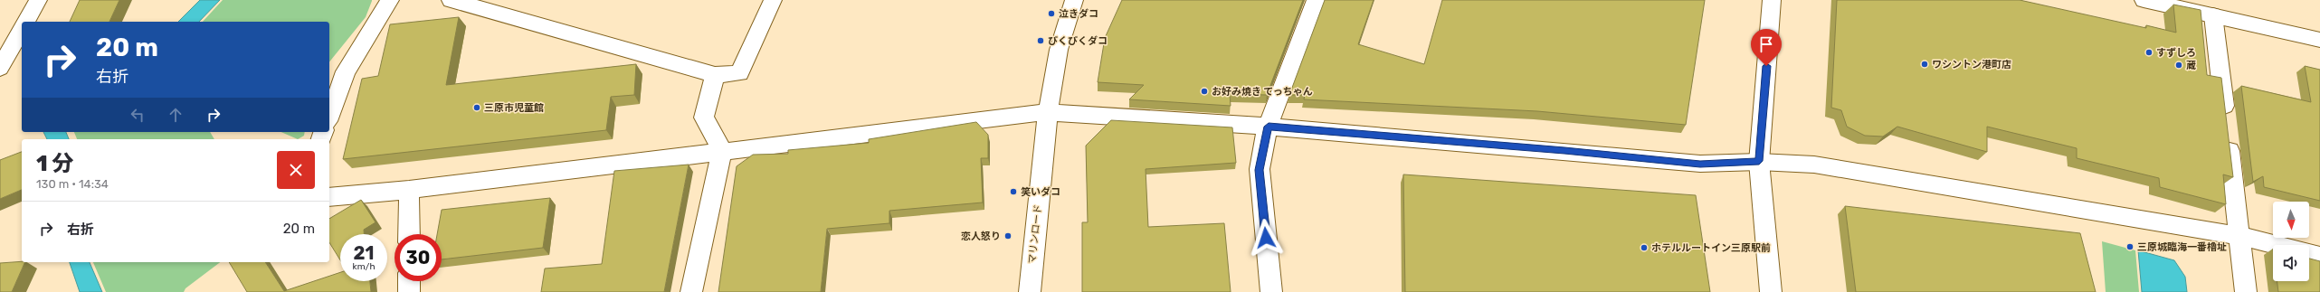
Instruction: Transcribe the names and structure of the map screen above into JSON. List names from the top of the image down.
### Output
{
  "streets": {
    "main road": ["マリンロード"]
  },
  "places": [
    "泣きダコ",
    "びくびくダコ",
    "すずしろ",
    "ワシントン港町店",
    "蔵",
    "お好み焼き てっちゃん",
    "三原市児童館",
    "笑いダコ",
    "恋人怒り",
    "三原城臨海一番櫓址",
    "ホテルルートイン三原駅前"
  ],
  "north": "bottom",
  "page": {
    "turn": ["20 m", "右折"],
    "heading": ["1 分", "130 m · 14:34"],
    "list": [
      {
        "name": "右折",
        "value": "20 m"
      }
    ],
    "speed": "21 km/h",
    "limit": "30"
  }
}
